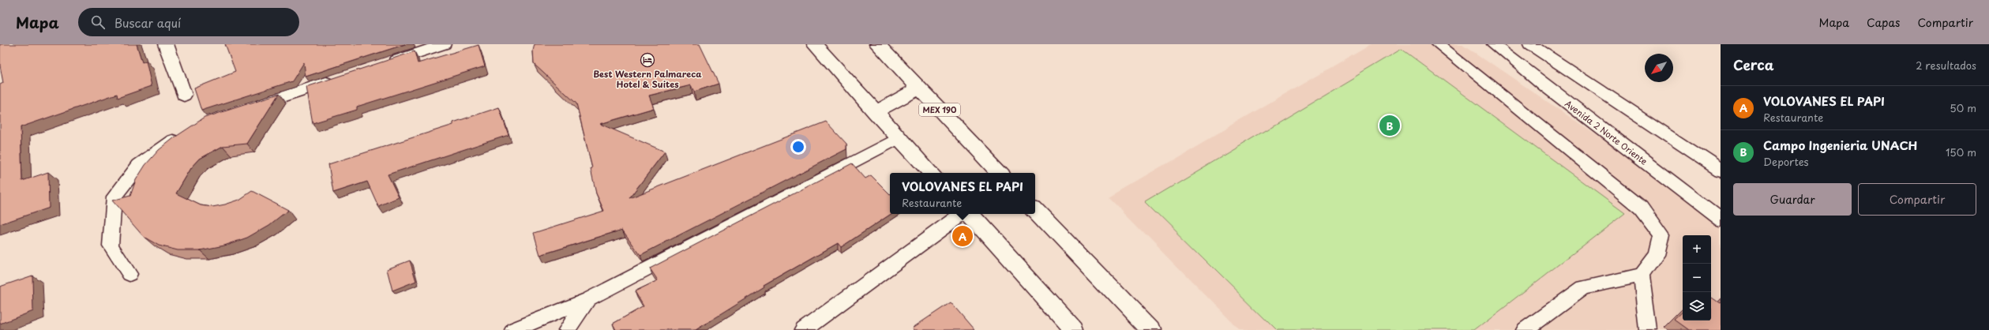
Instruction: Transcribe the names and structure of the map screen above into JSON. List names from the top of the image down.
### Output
{
  "streets": {
    "main road": ["MEX 190"],
    "lane": ["Avenida 2 Norte Oriente"]
  },
  "places": {
    "hotel": ["Best Western Palmareca Hotel & Suites"]
  },
  "north": "bottom left",
  "page": {
    "header": "Mapa",
    "search": "Buscar aquí",
    "nav": ["Mapa", "Capas", "Compartir"],
    "heading": ["Cerca", "2 resultados"],
    "list": [
      {
        "mark": "A",
        "name": "VOLOVANES EL PAPI",
        "note": "Restaurante",
        "value": "50 m"
      },
      {
        "mark": "B",
        "name": "Campo Ingenieria UNACH",
        "note": "Deportes",
        "value": "150 m"
      }
    ],
    "pins": ["B", "A"],
    "popup": ["VOLOVANES EL PAPI", "Restaurante"],
    "buttons": ["Guardar", "Compartir"],
    "map_buttons": ["+", "−"]
  }
}
